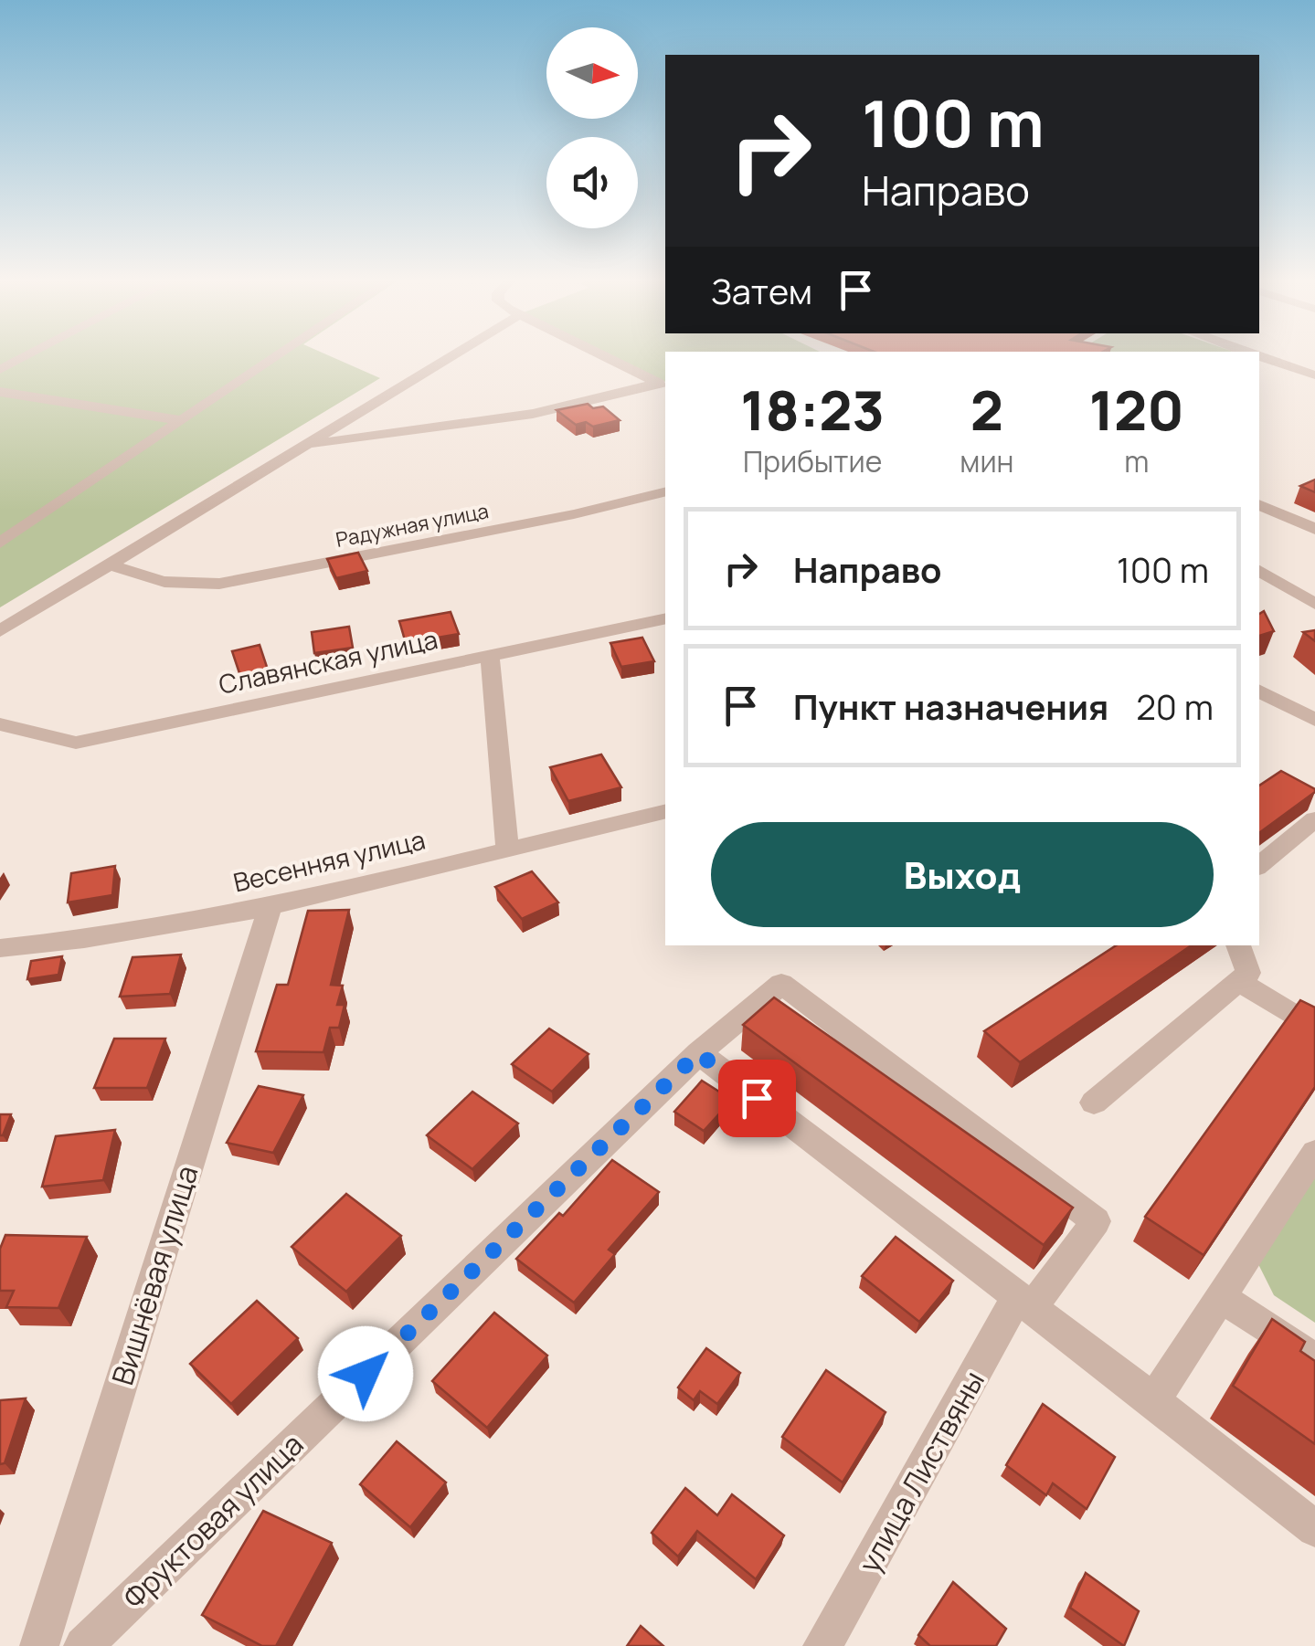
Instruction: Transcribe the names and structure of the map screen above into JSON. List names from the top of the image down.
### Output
{
  "streets": {
    "street": [
      "Радужная улица",
      "Славянская улица",
      "Весенняя улица",
      "Вишнёвая улица",
      "улица Листвяны",
      "Фруктовая улица"
    ]
  },
  "crossings": [
    ["Весенняя улица", "Вишнёвая улица"],
    ["улица Листвяны", "Фруктовая улица"]
  ],
  "north": "right",
  "page": {
    "turn": ["100 m", "Направо"],
    "then": "Затем",
    "eta": [
      "18:23",
      "Прибытие",
      "2",
      "мин",
      "120",
      "m"
    ],
    "list": [
      {
        "name": "Направо",
        "value": "100 m"
      },
      {
        "name": "Пункт назначения",
        "value": "20 m"
      }
    ],
    "buttons": "Выход"
  }
}
